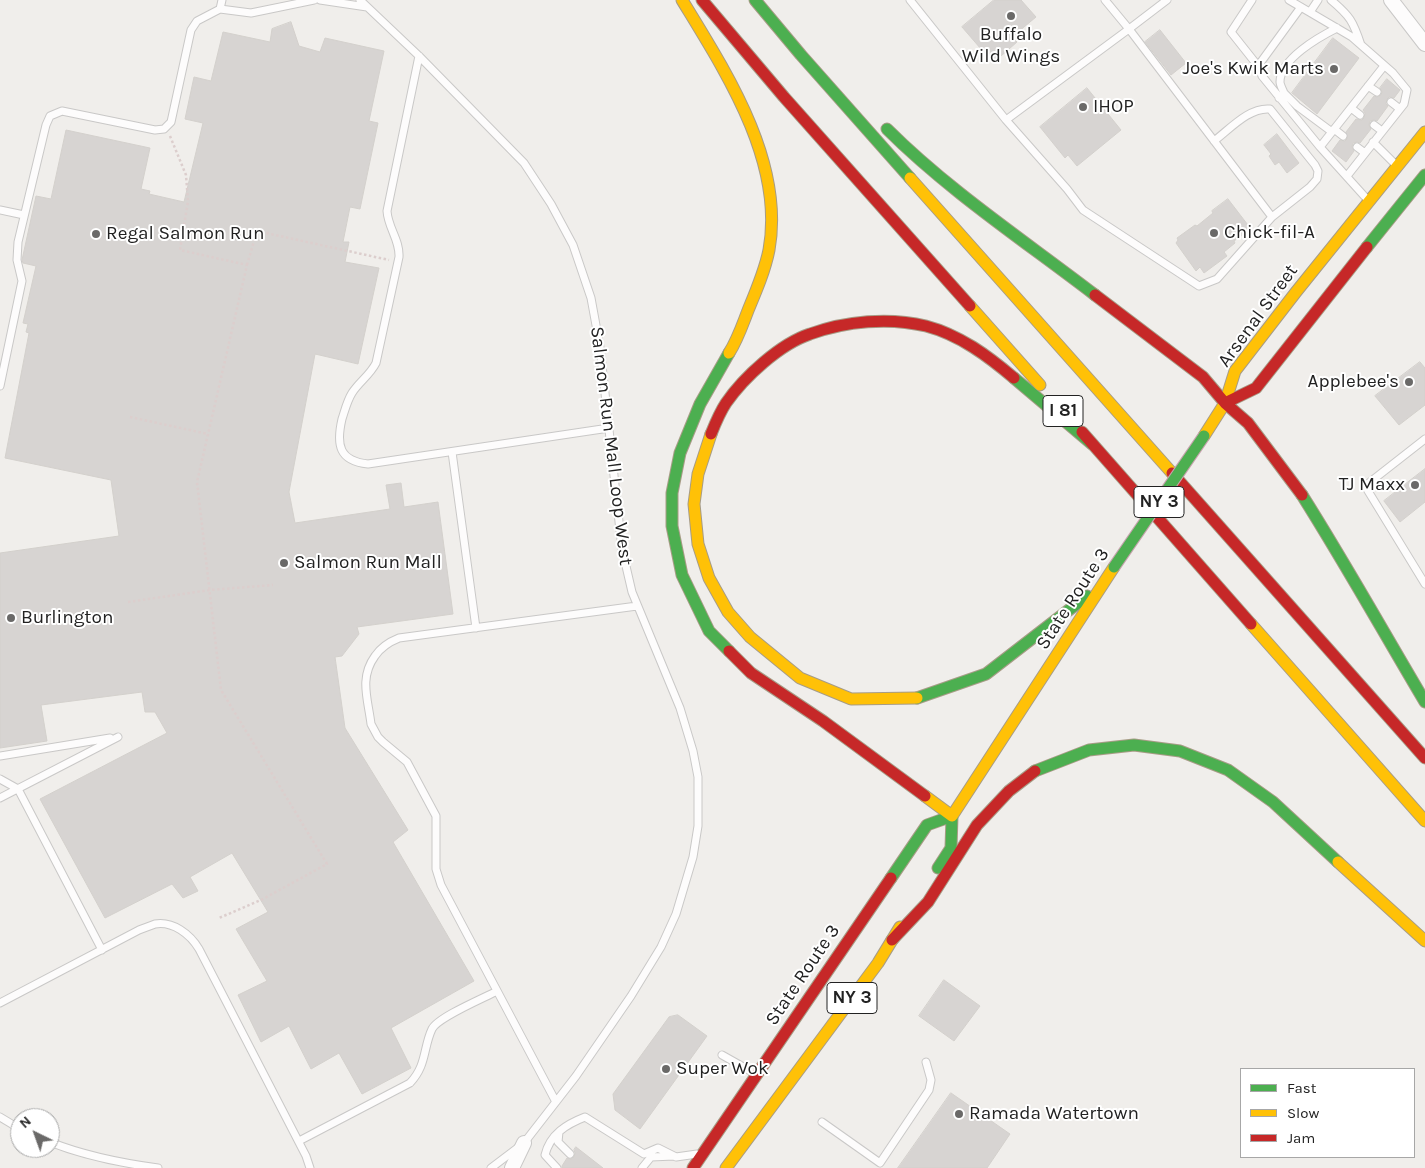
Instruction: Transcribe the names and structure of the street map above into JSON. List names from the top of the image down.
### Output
{
  "streets": {
    "main road": [
      "Arsenal Street",
      "I 81",
      "NY 3",
      "State Route 3"
    ],
    "lane": ["Salmon Run Mall Loop West"]
  },
  "crossings": [
    ["Arsenal Street", "State Route 3"],
    ["NY 3", "State Route 3"]
  ],
  "places": [
    "Buffalo Wild Wings",
    "Joe's Kwik Marts",
    "IHOP",
    "Chick-fil-A",
    "Regal Salmon Run",
    "Applebee's",
    "TJ Maxx",
    "Salmon Run Mall",
    "Burlington",
    "Super Wok",
    "Ramada Watertown"
  ],
  "legend": ["Fast", "Slow", "Jam"],
  "north": "top left"
}
